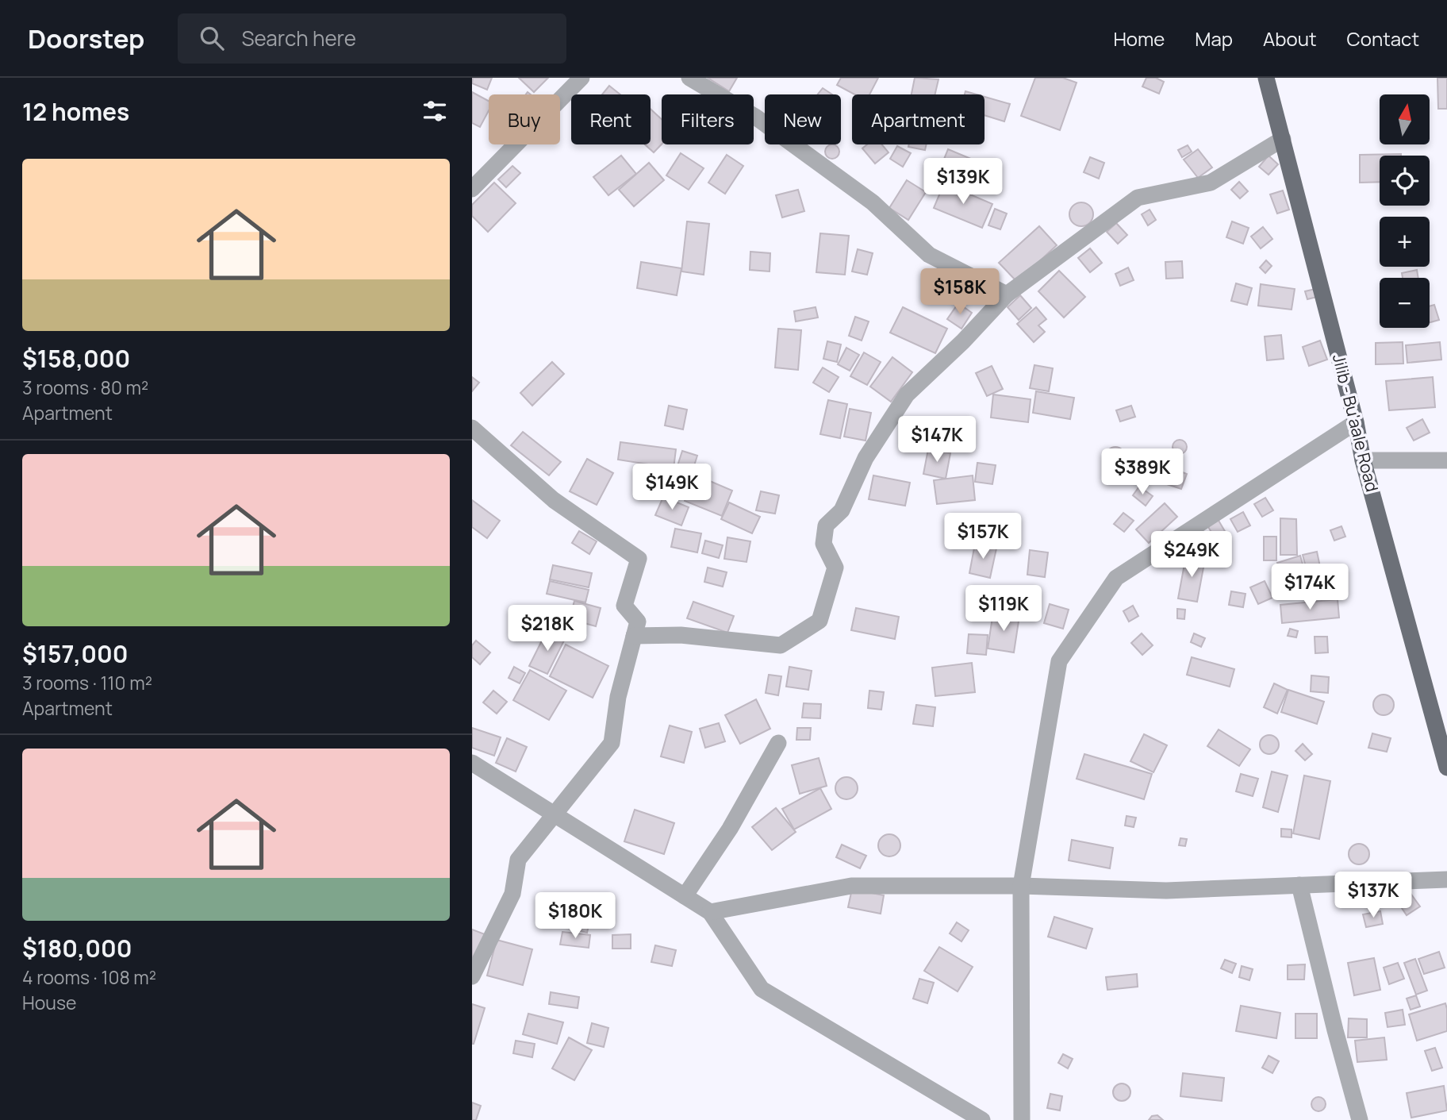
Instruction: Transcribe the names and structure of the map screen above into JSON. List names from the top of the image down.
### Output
{
  "streets": {
    "main road": ["Jilib - Bu'aale Road"]
  },
  "north": "top",
  "page": {
    "header": "Doorstep",
    "search": "Search here",
    "nav": [
      "Home",
      "Map",
      "About",
      "Contact"
    ],
    "heading": "12 homes",
    "map_buttons": ["+", "−"],
    "chip": [
      "Buy",
      "Rent",
      "Filters",
      "New",
      "Apartment"
    ],
    "list": [
      {
        "name": "$158,000",
        "note": "3 rooms · 80 m² · Apartment"
      },
      {
        "name": "$157,000",
        "note": "3 rooms · 110 m² · Apartment"
      },
      {
        "name": "$180,000",
        "note": "4 rooms · 108 m² · House"
      }
    ],
    "price": [
      "$139K",
      "$158K",
      "$147K",
      "$389K",
      "$149K",
      "$157K",
      "$249K",
      "$174K",
      "$119K",
      "$218K",
      "$137K",
      "$180K"
    ]
  }
}
